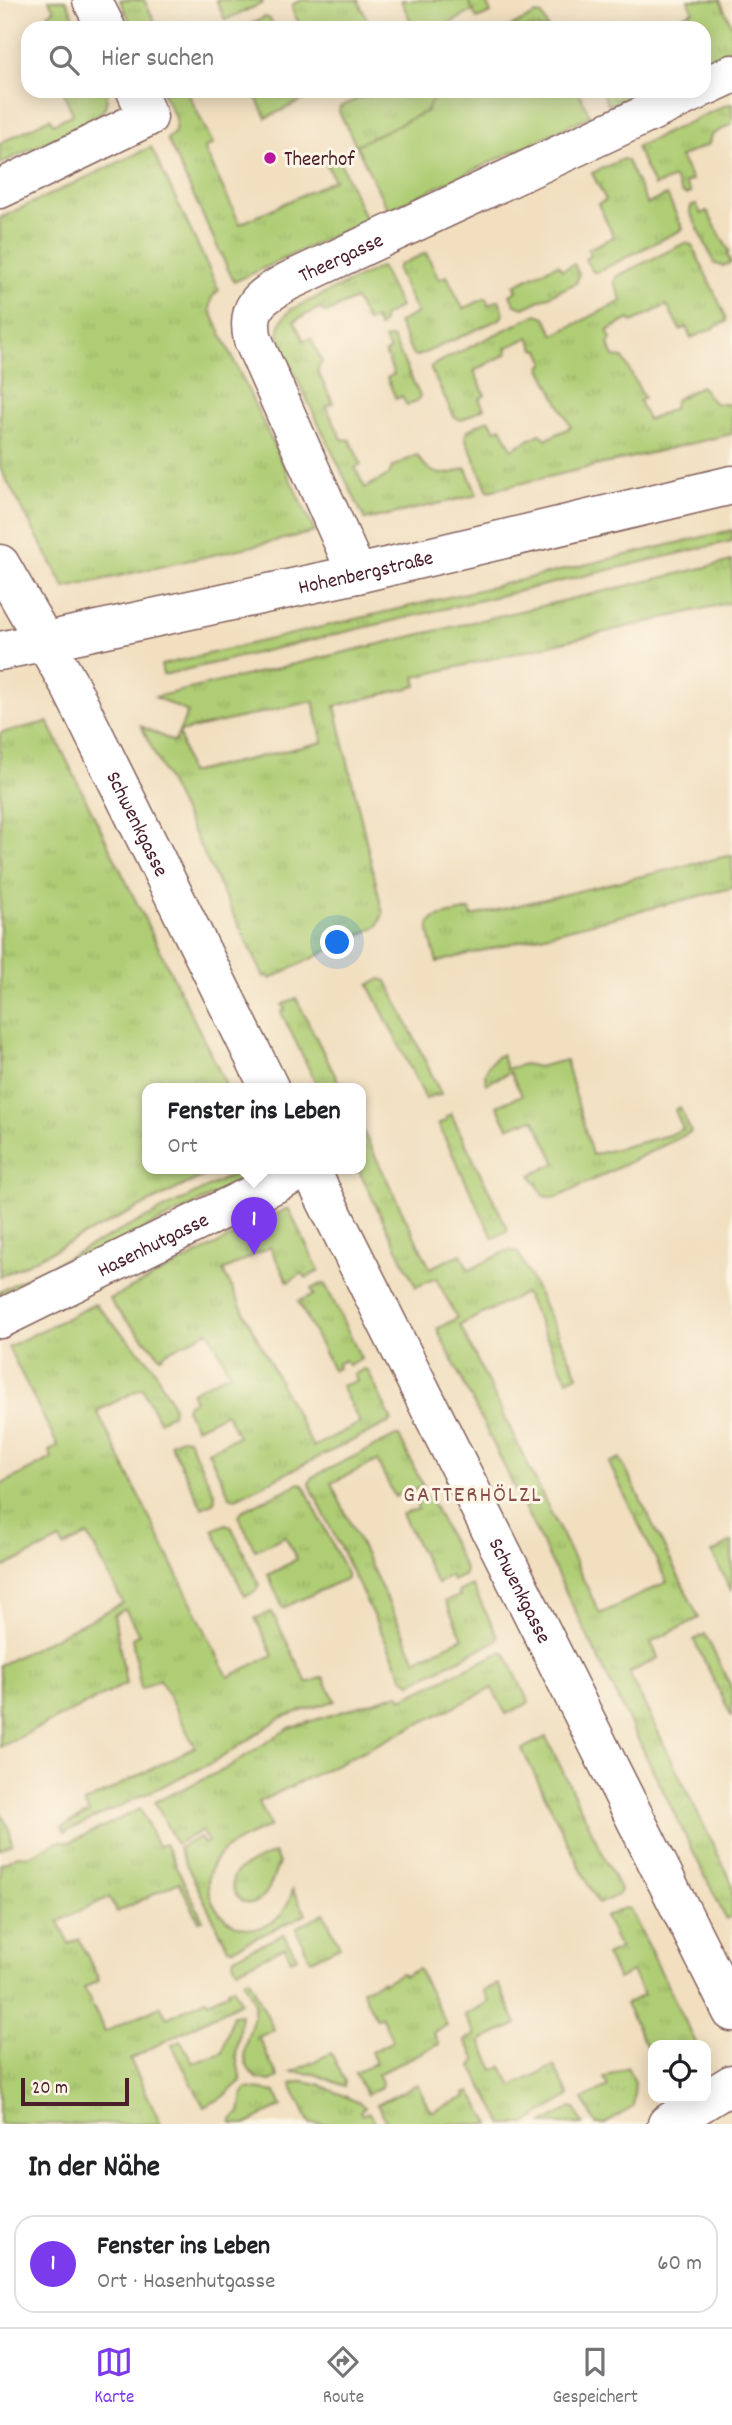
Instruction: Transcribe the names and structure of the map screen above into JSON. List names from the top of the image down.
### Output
{
  "streets": {
    "street": [
      "Theergasse",
      "Hohenbergstraße",
      "Schwenkgasse",
      "Hasenhutgasse"
    ]
  },
  "crossings": [
    ["Theergasse", "Hohenbergstraße"],
    ["Hohenbergstraße", "Schwenkgasse"]
  ],
  "districts": ["GATTERHÖLZL"],
  "places": ["Theerhof"],
  "scale_bar": "20 m",
  "page": {
    "search": "Hier suchen",
    "popup": ["Fenster ins Leben", "Ort"],
    "pins": "1",
    "scale": "20 m",
    "heading": "In der Nähe",
    "list": [
      {
        "mark": "1",
        "name": "Fenster ins Leben",
        "note": "Ort · Hasenhutgasse",
        "value": "60 m"
      }
    ],
    "nav": ["Karte", "Route", "Gespeichert"]
  }
}
